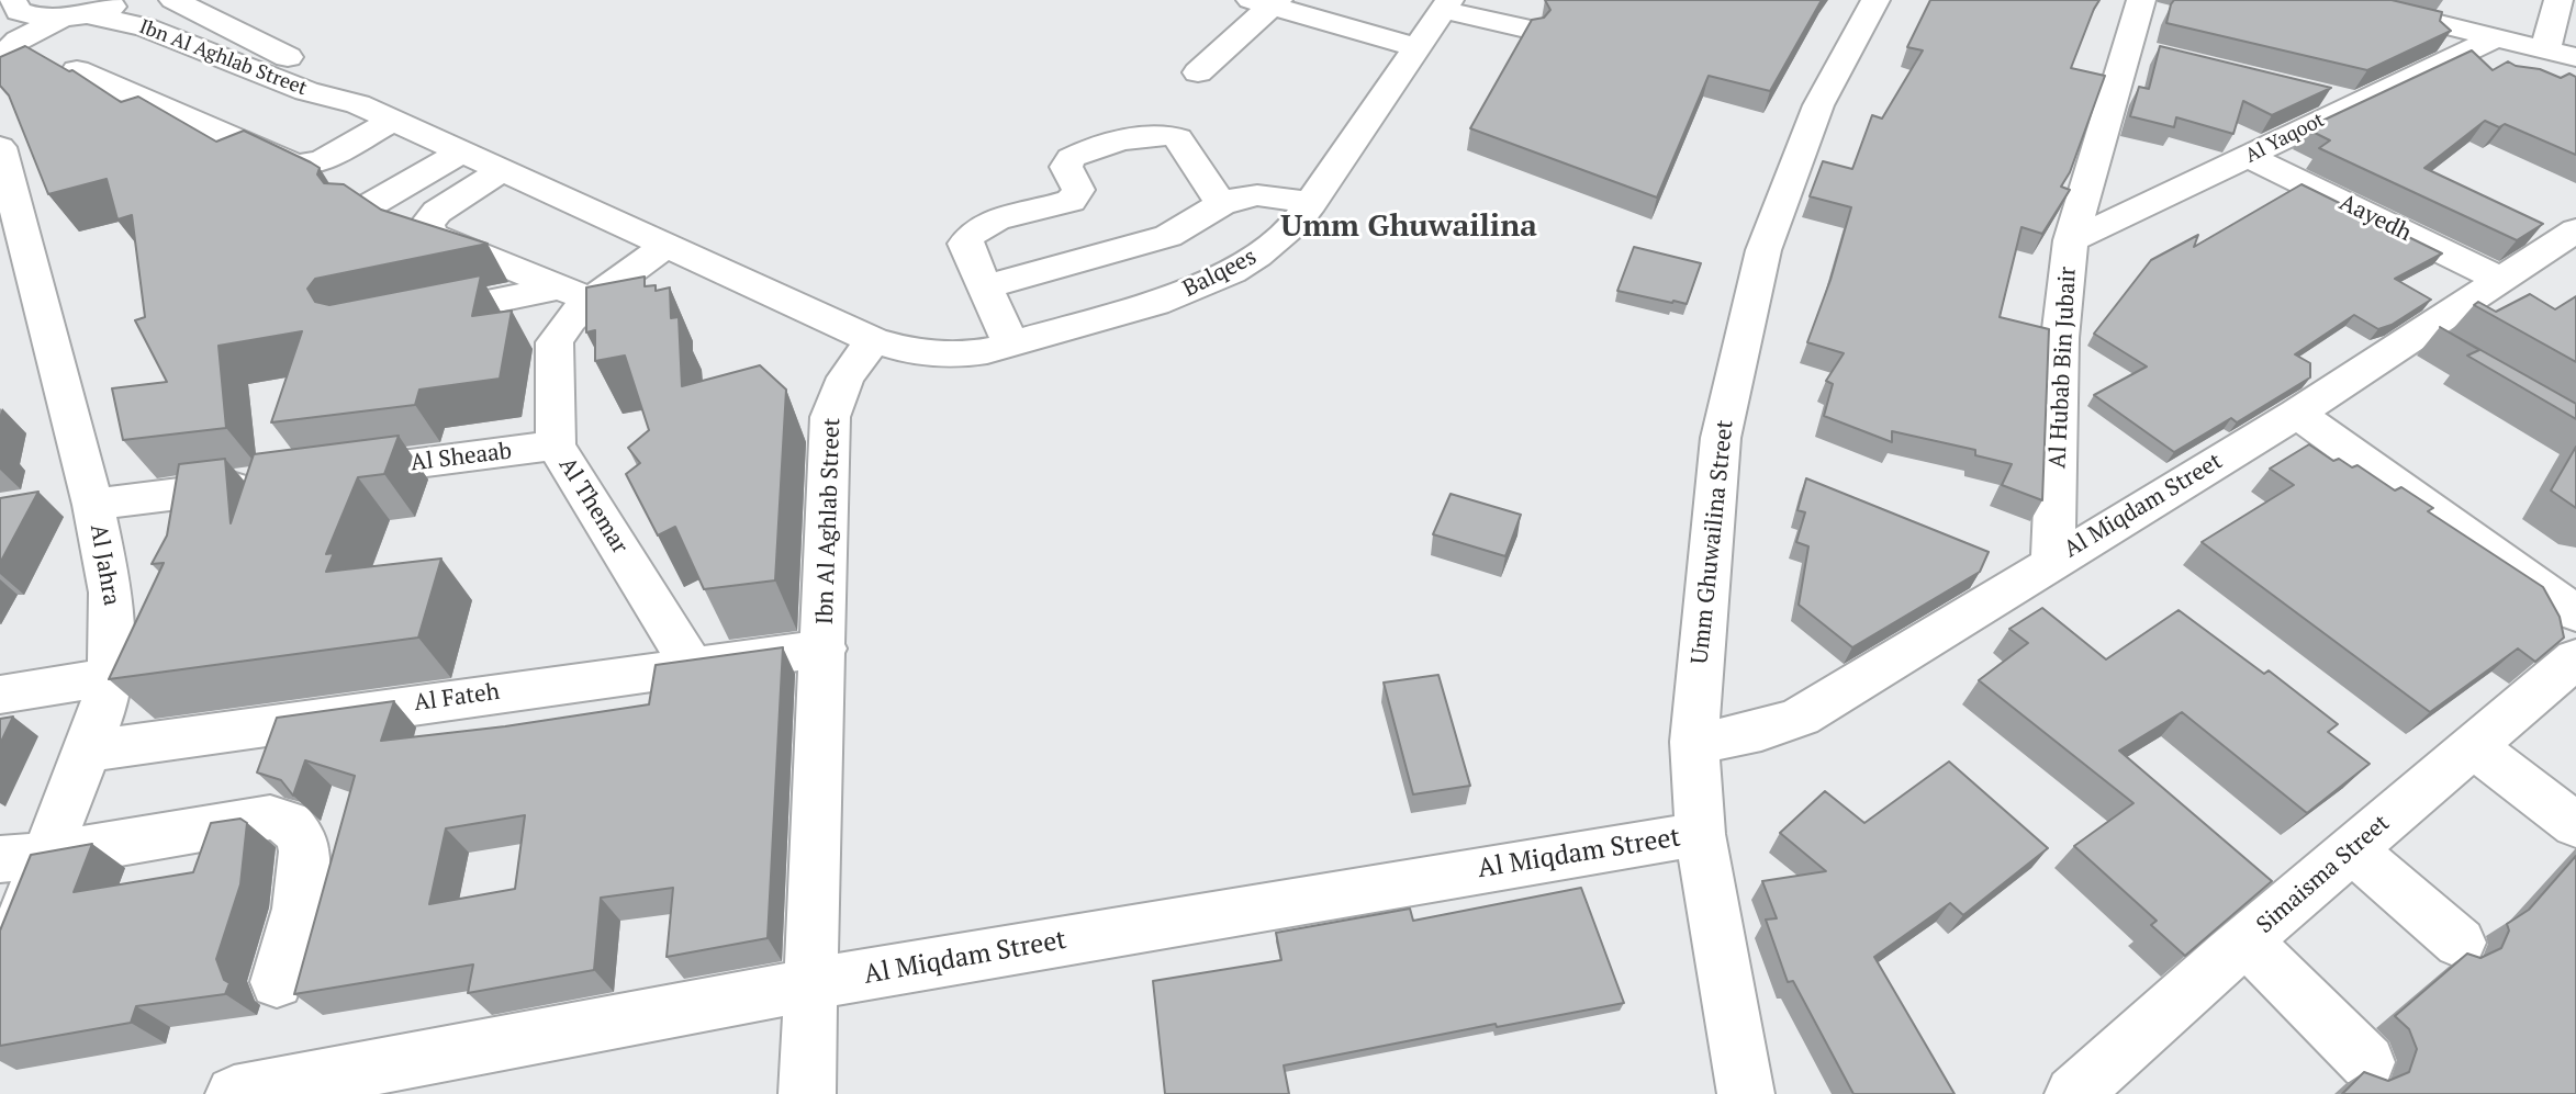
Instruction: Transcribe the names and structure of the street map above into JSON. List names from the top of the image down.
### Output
{
  "streets": {
    "street": [
      "Ibn Al Aghlab Street",
      "Al Yaqoot",
      "Aayedh",
      "Balqees",
      "Al Hubab Bin Jubair",
      "Al Sheaab",
      "Al Themar",
      "Al Miqdam Street",
      "Umm Ghuwailina Street",
      "Al Jahra",
      "Al Fateh",
      "Simaisma Street"
    ]
  },
  "crossings": [
    ["Ibn Al Aghlab Street", "Balqees"],
    ["Ibn Al Aghlab Street", "Al Themar"],
    ["Ibn Al Aghlab Street", "Al Miqdam Street"],
    ["Ibn Al Aghlab Street", "Al Fateh"],
    ["Al Yaqoot", "Aayedh"],
    ["Al Yaqoot", "Al Hubab Bin Jubair"],
    ["Aayedh", "Al Miqdam Street"],
    ["Al Hubab Bin Jubair", "Al Miqdam Street"],
    ["Al Sheaab", "Al Themar"],
    ["Al Themar", "Al Fateh"],
    ["Al Miqdam Street", "Umm Ghuwailina Street"],
    ["Al Jahra", "Al Fateh"]
  ],
  "districts": ["Umm Ghuwailina"]
}
